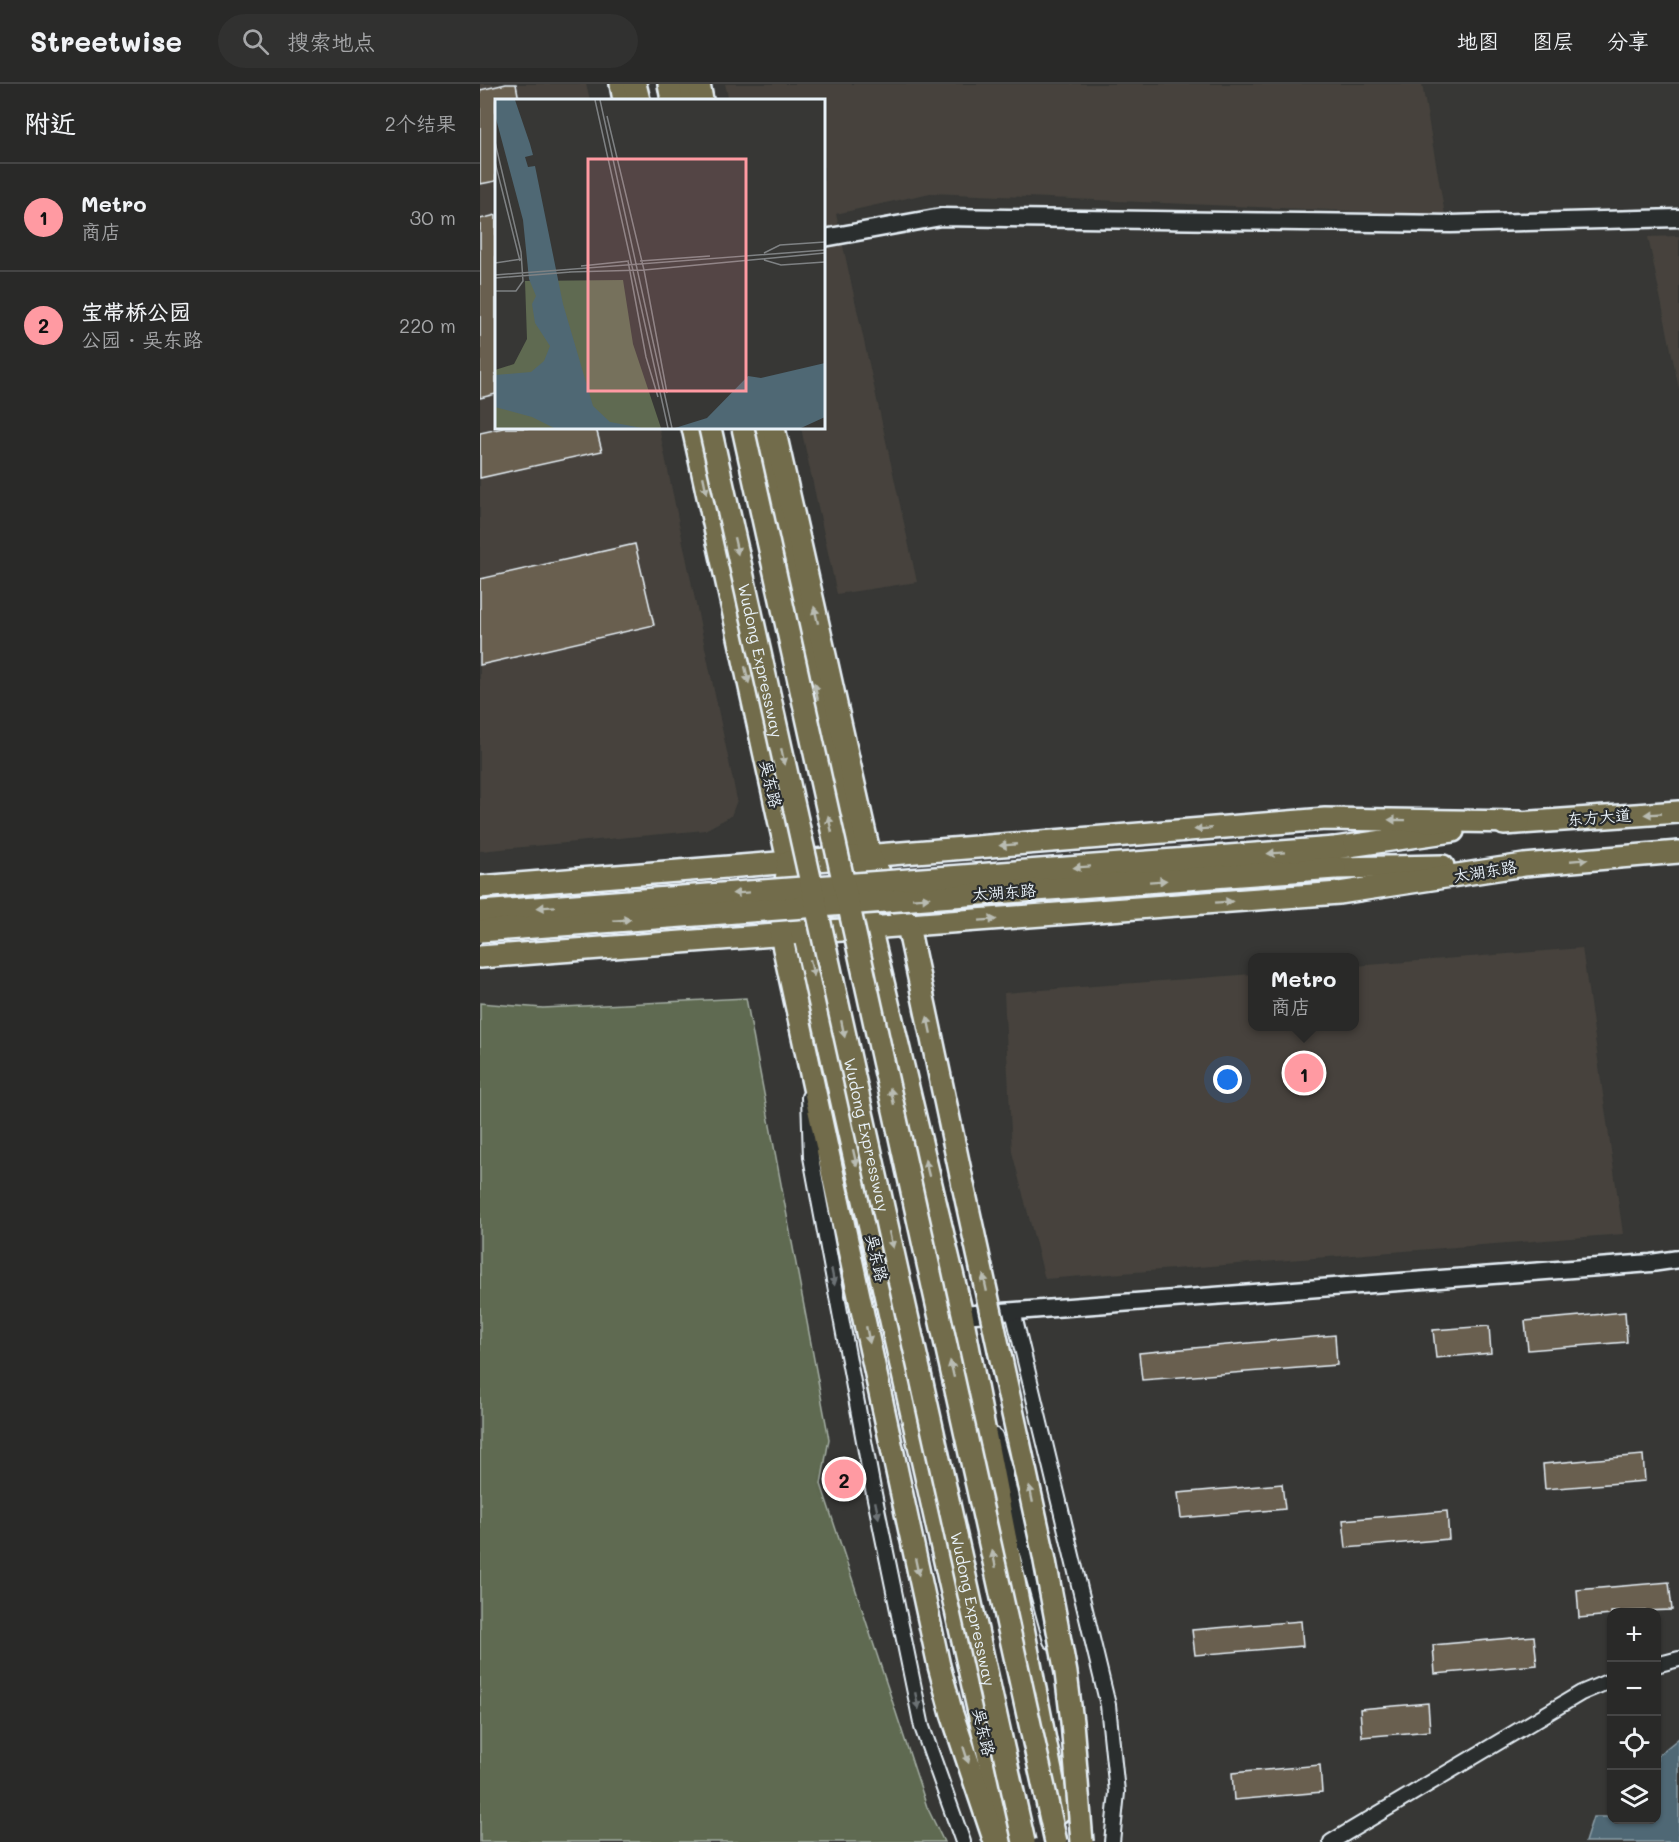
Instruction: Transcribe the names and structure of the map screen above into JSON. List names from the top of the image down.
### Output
{
  "streets": {
    "main road": [
      "Wudong Expressway",
      "吴东路",
      "东方大道",
      "太湖东路"
    ]
  },
  "crossings": [
    ["吴东路", "太湖东路"],
    ["东方大道", "太湖东路"]
  ],
  "page": {
    "header": "Streetwise",
    "search": "搜索地点",
    "nav": ["地图", "图层", "分享"],
    "heading": ["附近", "2个结果"],
    "list": [
      {
        "mark": "1",
        "name": "Metro",
        "note": "商店",
        "value": "30 m"
      },
      {
        "mark": "2",
        "name": "宝带桥公园",
        "note": "公园 · 吴东路",
        "value": "220 m"
      }
    ],
    "popup": ["Metro", "商店"],
    "pins": ["1", "2"],
    "map_buttons": ["+", "−"]
  }
}
